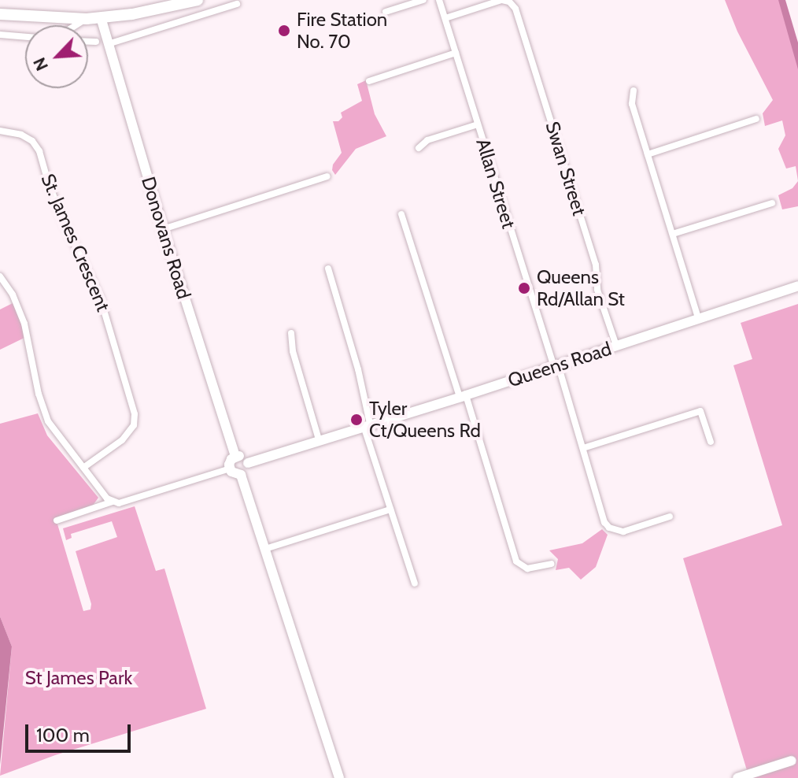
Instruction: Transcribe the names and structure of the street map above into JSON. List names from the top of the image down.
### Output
{
  "streets": {
    "street": [
      "Swan Street",
      "Allan Street",
      "Donovans Road",
      "St. James Crescent",
      "Queens Road"
    ]
  },
  "crossings": [
    ["Swan Street", "Allan Street"],
    ["Swan Street", "Queens Road"],
    ["Allan Street", "Queens Road"],
    ["Donovans Road", "Queens Road"]
  ],
  "parks": ["St James Park"],
  "places": ["Fire Station No. 70", "Queens Rd/Allan St", "Tyler Ct/Queens Rd"],
  "scale_bar": "100 m",
  "north": "bottom left"
}
